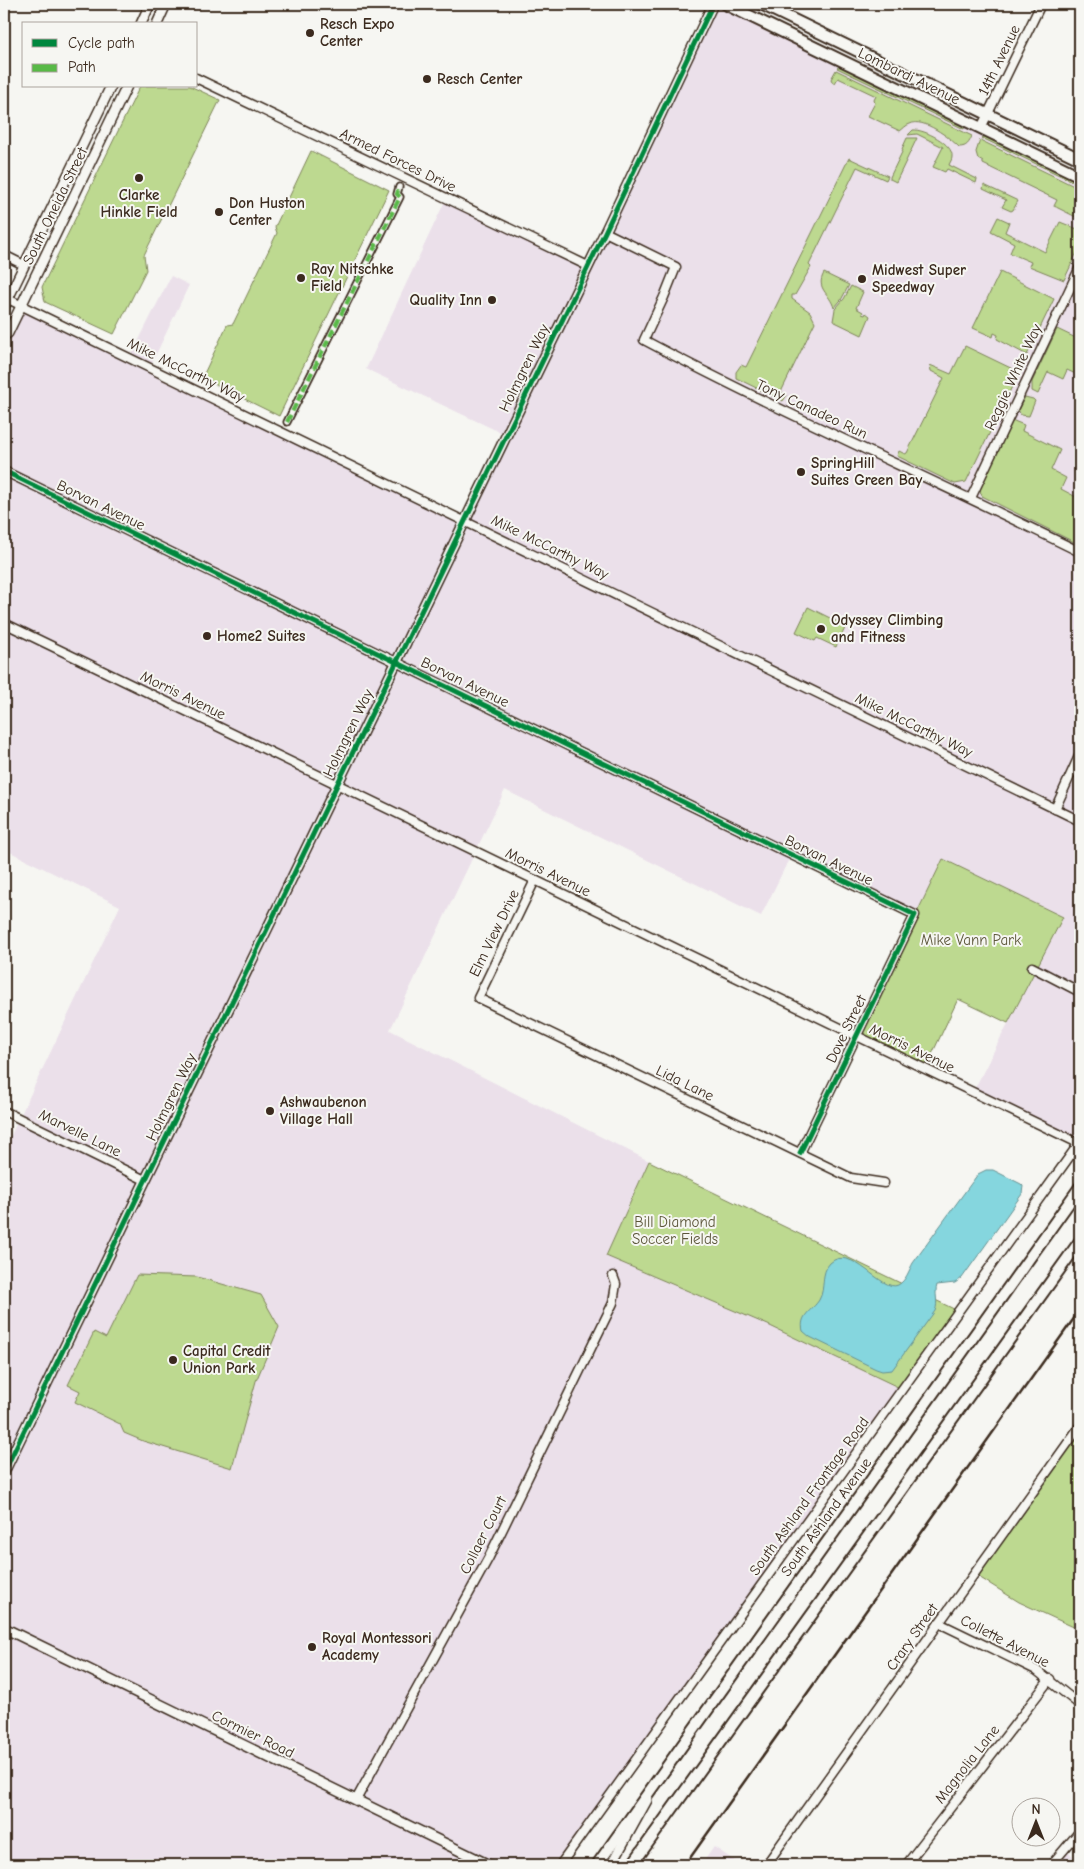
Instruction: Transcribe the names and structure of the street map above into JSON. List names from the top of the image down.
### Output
{
  "streets": {
    "main road": ["Lombardi Avenue", "South Ashland Avenue"],
    "street": [
      "14th Avenue",
      "Armed Forces Drive",
      "South Oneida Street",
      "Holmgren Way",
      "Mike McCarthy Way",
      "Reggie White Way",
      "Tony Canadeo Run",
      "Borvan Avenue",
      "Morris Avenue",
      "Elm View Drive",
      "Dove Street",
      "Lida Lane",
      "Marvelle Lane",
      "South Ashland Frontage Road",
      "Collaer Court",
      "Crary Street",
      "Collette Avenue",
      "Cormier Road",
      "Magnolia Lane"
    ]
  },
  "crossings": [
    ["14th Avenue", "Lombardi Avenue"],
    ["Armed Forces Drive", "Holmgren Way"],
    ["South Oneida Street", "Mike McCarthy Way"],
    ["Holmgren Way", "Mike McCarthy Way"],
    ["Holmgren Way", "Tony Canadeo Run"],
    ["Holmgren Way", "Borvan Avenue"],
    ["Holmgren Way", "Morris Avenue"],
    ["Holmgren Way", "Marvelle Lane"],
    ["Reggie White Way", "Tony Canadeo Run"],
    ["Borvan Avenue", "Dove Street"],
    ["Morris Avenue", "Elm View Drive"],
    ["Morris Avenue", "Dove Street"],
    ["Morris Avenue", "South Ashland Frontage Road"],
    ["Elm View Drive", "Lida Lane"],
    ["Dove Street", "Lida Lane"],
    ["Collaer Court", "Cormier Road"],
    ["Crary Street", "Collette Avenue"],
    ["Collette Avenue", "Magnolia Lane"]
  ],
  "parks": ["Mike Vann Park", "Bill Diamond Soccer Fields"],
  "places": [
    "Resch Expo Center",
    "Resch Center",
    "Clarke Hinkle Field",
    "Don Huston Center",
    "Ray Nitschke Field",
    "Midwest Super Speedway",
    "Quality Inn",
    "SpringHill Suites Green Bay",
    "Odyssey Climbing and Fitness",
    "Home2 Suites",
    "Ashwaubenon Village Hall",
    "Capital Credit Union Park",
    "Royal Montessori Academy"
  ],
  "legend": ["Cycle path", "Path"],
  "north": "top"
}
